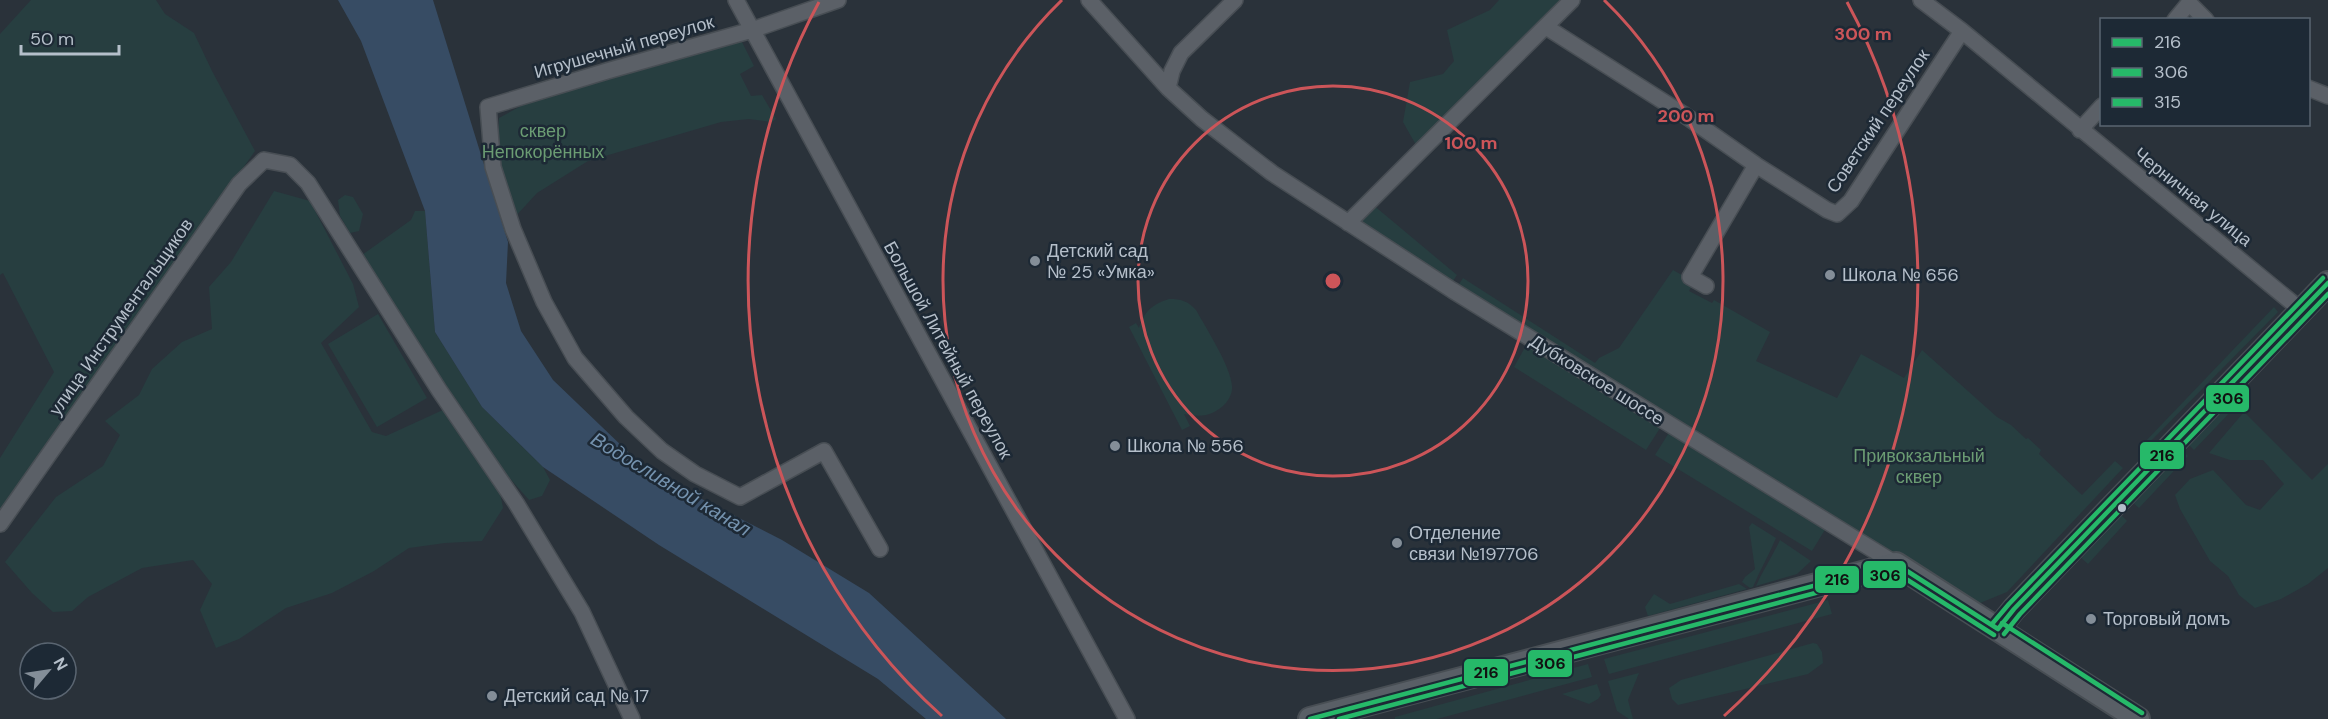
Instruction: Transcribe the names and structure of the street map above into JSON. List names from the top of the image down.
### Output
{
  "streets": {
    "main road": ["Дубковское шоссе"],
    "street": [
      "Игрушечный переулок",
      "Советский переулок",
      "Черничная улица",
      "улица Инструментальщиков",
      "Большой Литейный переулок"
    ]
  },
  "crossings": [
    ["Игрушечный переулок", "Большой Литейный переулок"],
    ["Советский переулок", "Черничная улица"]
  ],
  "water": ["Водосливной канал"],
  "parks": ["сквер Непокорённых", "Привокзальный сквер"],
  "places": [
    "Детский сад № 25 «Умка»",
    "Школа № 656",
    "Школа № 556",
    "Отделение связи №197706",
    "Торговый домъ",
    "Детский сад № 17"
  ],
  "lines": ["transit line 315", "transit line 216", "transit line 306"],
  "legend": ["216", "306", "315"],
  "scale_bar": "50 m",
  "north": "top right",
  "rings": ["300 m", "200 m", "100 m"]
}
